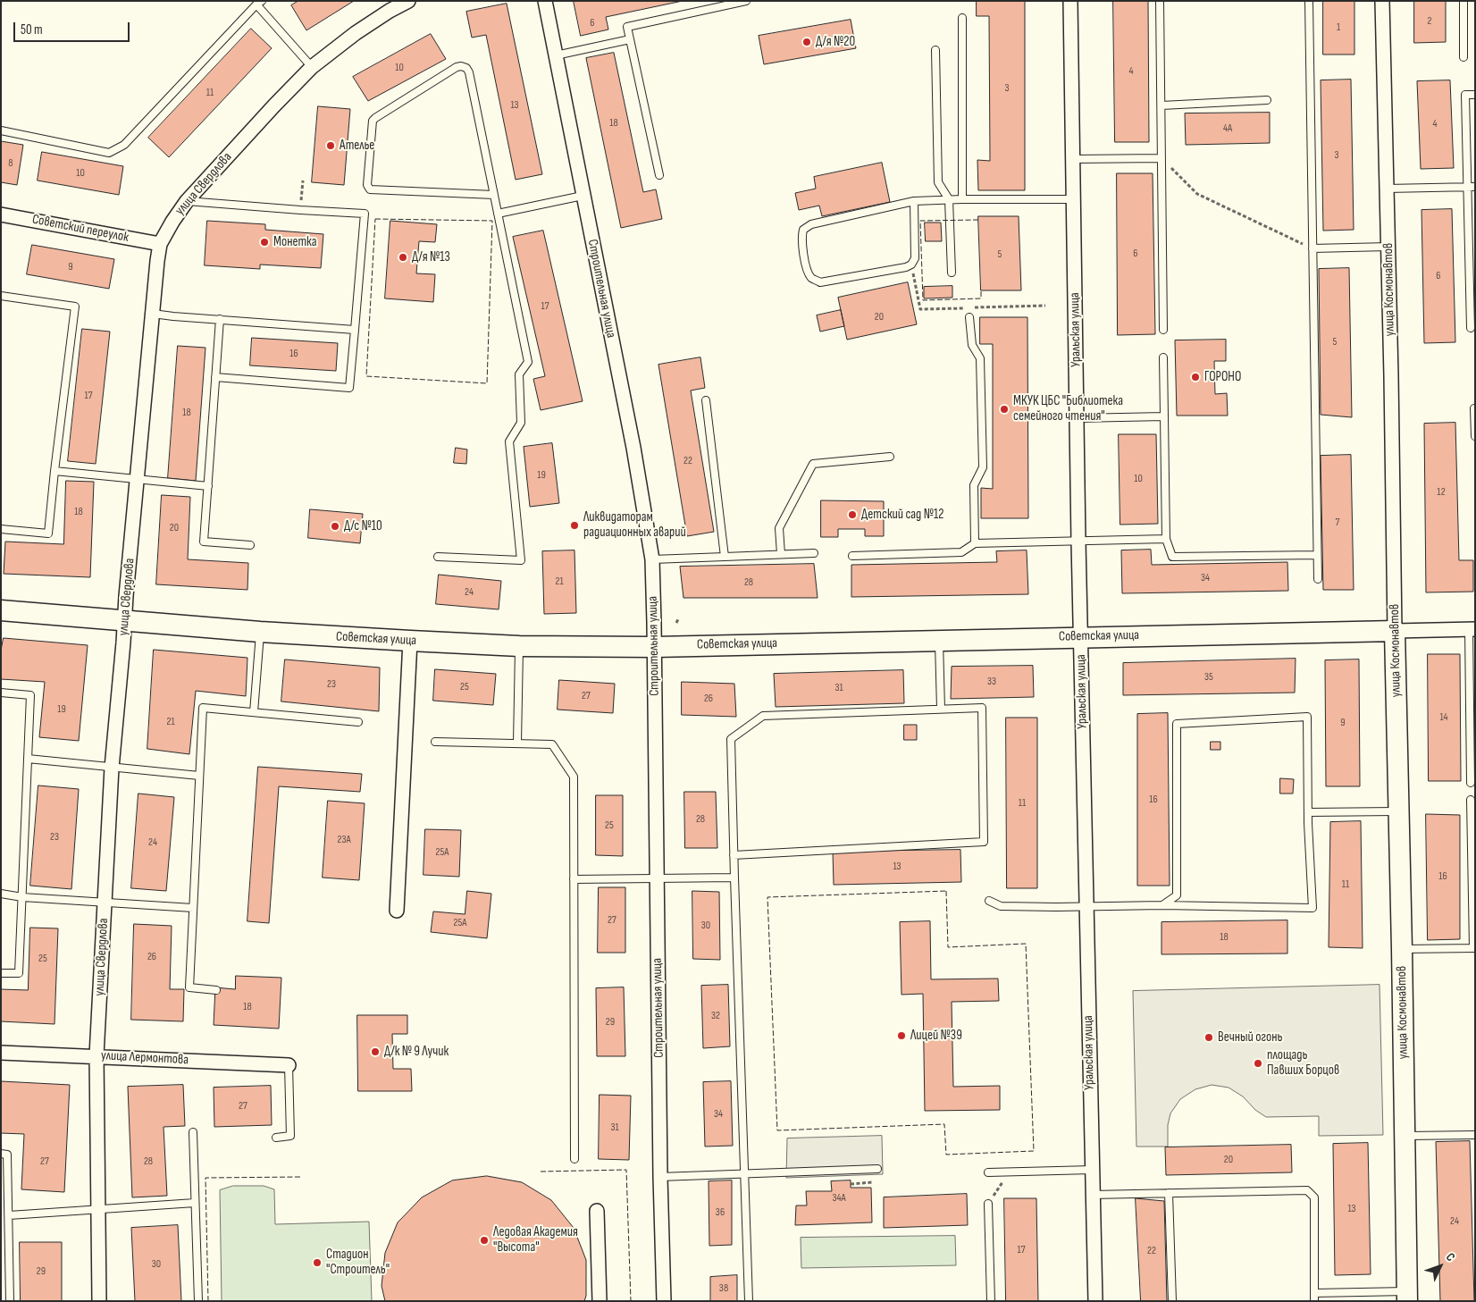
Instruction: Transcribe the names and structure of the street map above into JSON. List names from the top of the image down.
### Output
{
  "streets": {
    "street": [
      "улица Свердлова",
      "Советский переулок",
      "Строительная улица",
      "улица Космонавтов",
      "Уральская улица",
      "Советская улица",
      "улица Лермонтова"
    ]
  },
  "crossings": [
    ["улица Свердлова", "Советский переулок"],
    ["улица Свердлова", "Советская улица"],
    ["улица Свердлова", "улица Лермонтова"],
    ["Строительная улица", "Советская улица"],
    ["улица Космонавтов", "Советская улица"],
    ["Уральская улица", "Советская улица"]
  ],
  "places": [
    "Д/я №20",
    "Ателье",
    "Монетка",
    "Д/я №13",
    "ГОРОНО",
    "МКУК ЦБС \"Библиотека семейного чтения\"",
    "Детский сад №12",
    "Ликвидаторам радиационных аварий",
    "Д/с №10",
    "Лицей №39",
    "Вечный огонь",
    "Д/к № 9 Лучик",
    "площадь Павших Борцов",
    "Ледовая Академия \"Высота\"",
    "Стадион \"Строитель\""
  ],
  "house_numbers": [
    "2",
    "6",
    "1",
    "10",
    "4",
    "3",
    "11",
    "13",
    "18",
    "4",
    "4А",
    "3",
    "8",
    "10",
    "6",
    "5",
    "9",
    "6",
    "17",
    "20",
    "5",
    "16",
    "17",
    "18",
    "22",
    "19",
    "10",
    "12",
    "18",
    "7",
    "20",
    "34",
    "21",
    "28",
    "24",
    "35",
    "33",
    "23",
    "25",
    "31",
    "27",
    "26",
    "19",
    "14",
    "21",
    "9",
    "16",
    "11",
    "28",
    "25",
    "23",
    "23А",
    "24",
    "25А",
    "13",
    "16",
    "11",
    "27",
    "25А",
    "30",
    "18",
    "26",
    "25",
    "18",
    "32",
    "29",
    "27",
    "34",
    "31",
    "20",
    "27",
    "28",
    "34А",
    "13",
    "36",
    "24",
    "17",
    "22",
    "30",
    "29",
    "38"
  ],
  "scale_bar": "50 m",
  "north": "top right"
}
